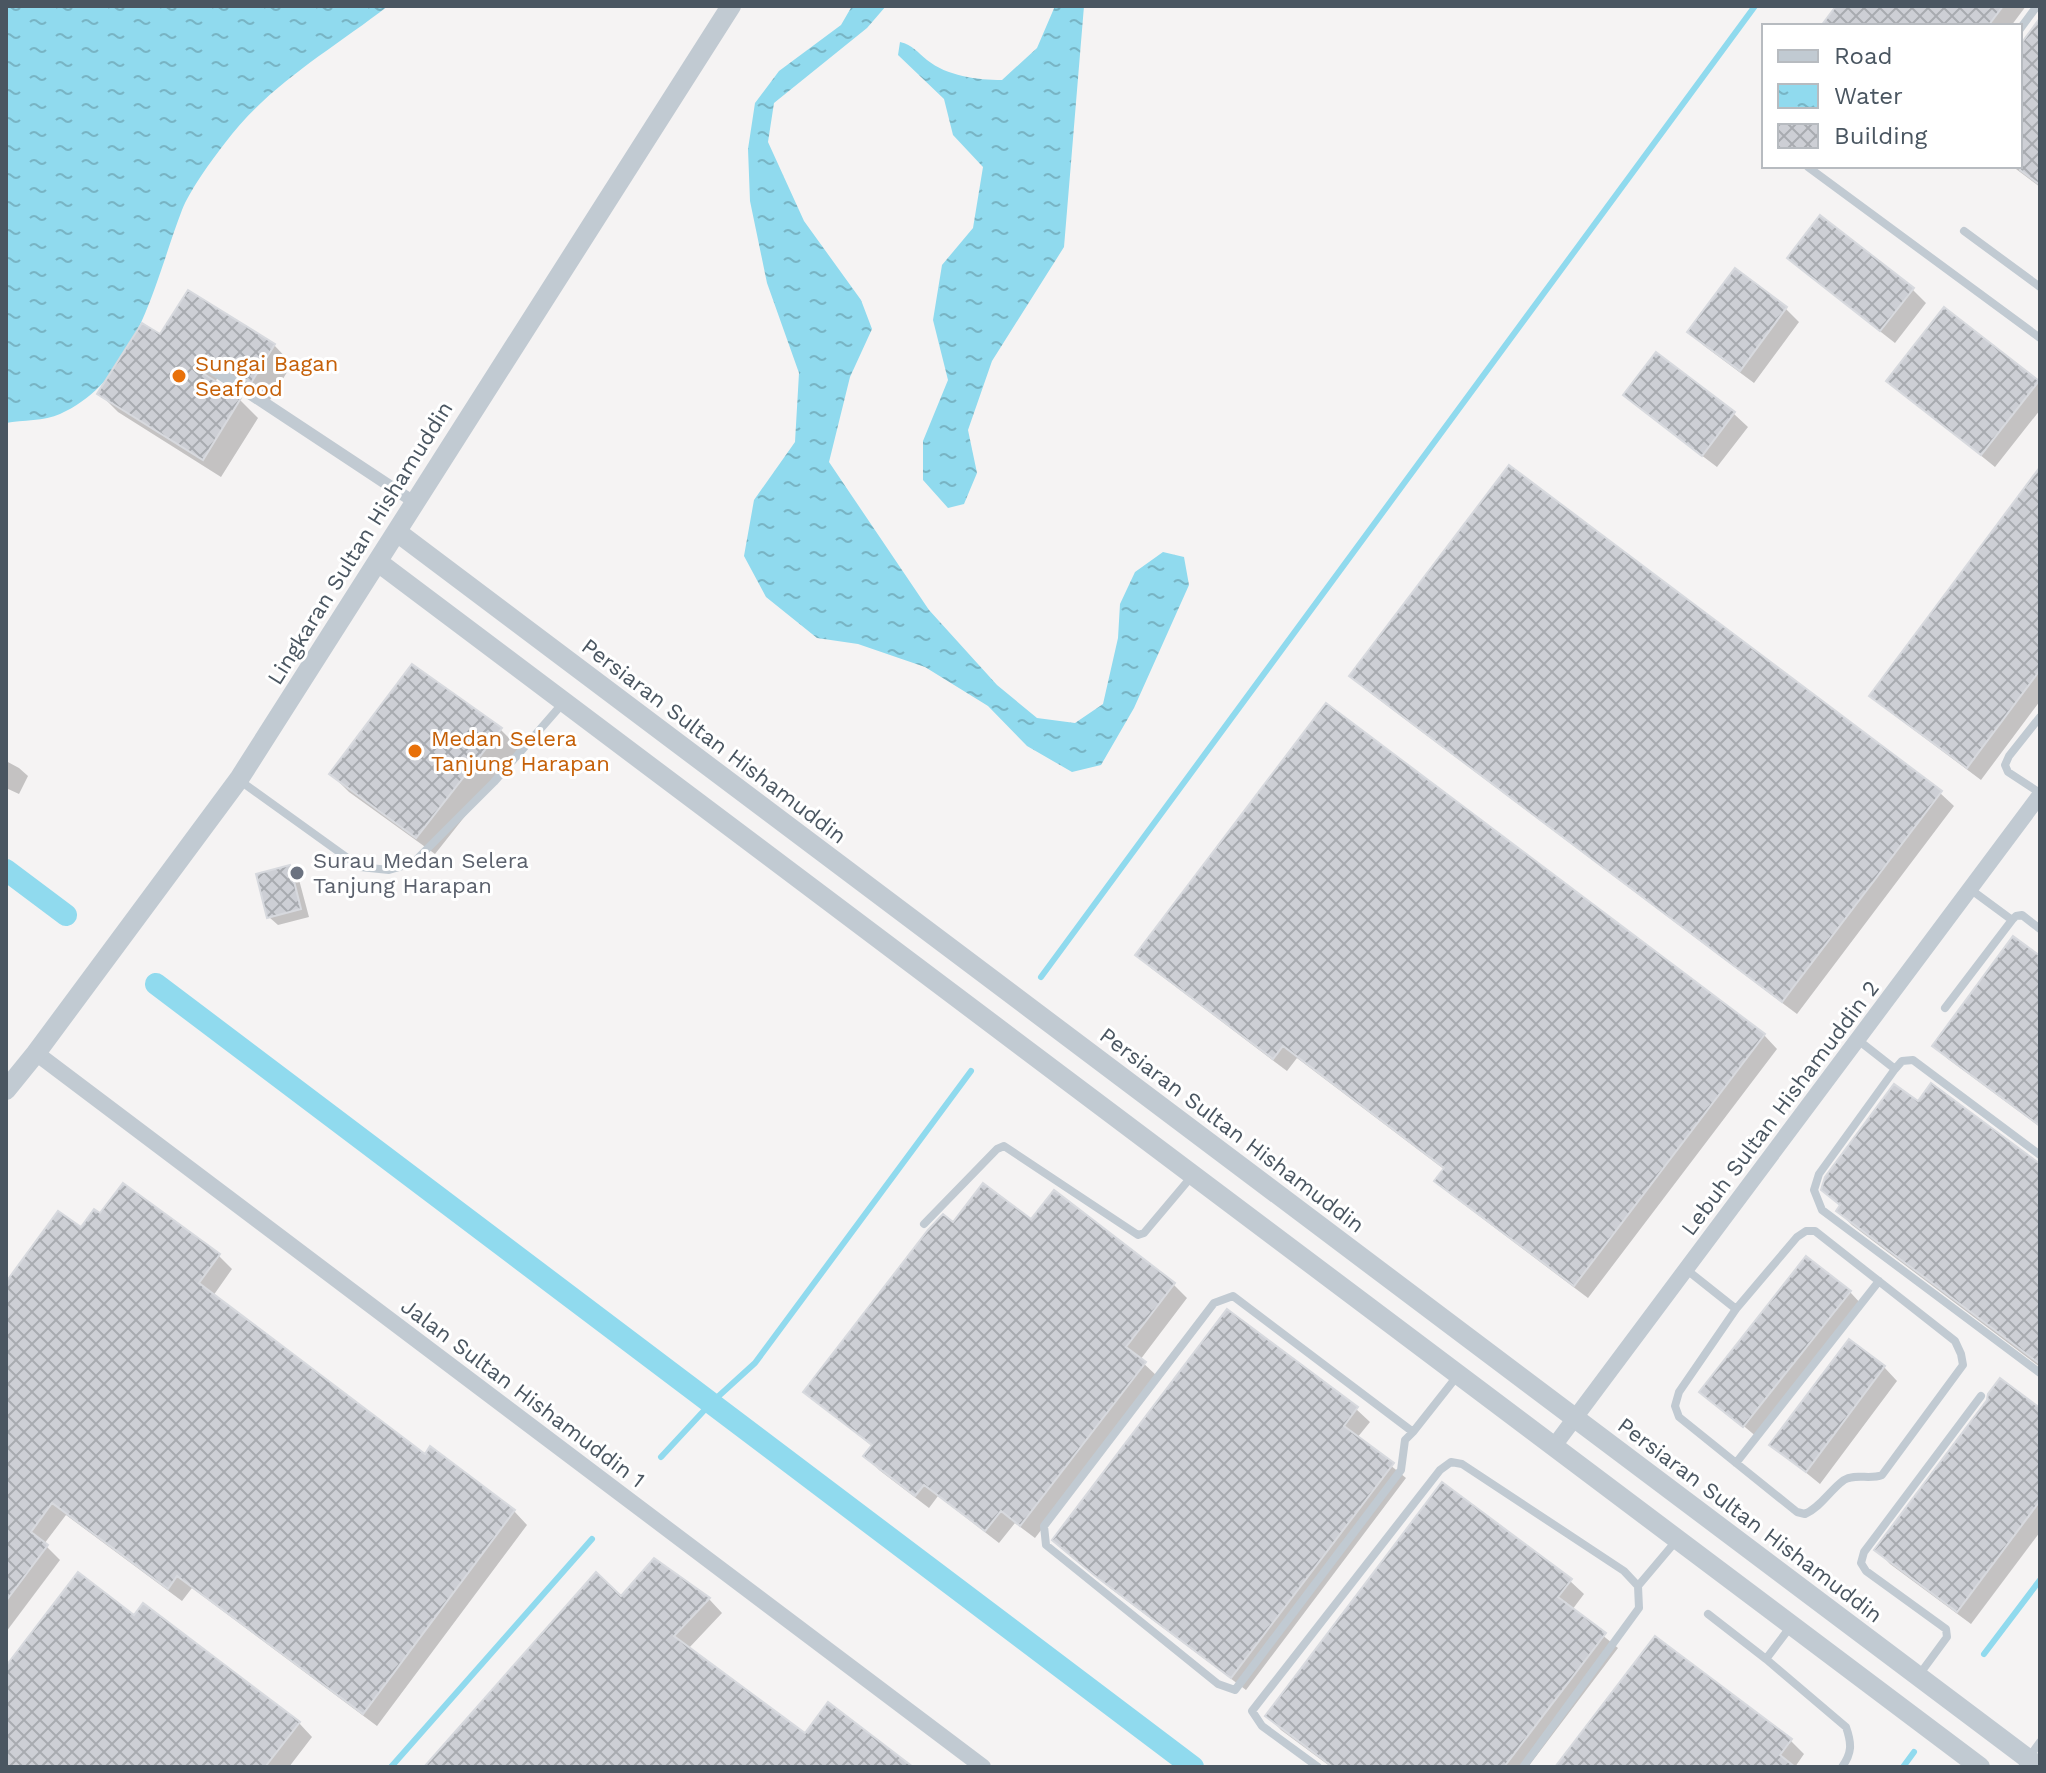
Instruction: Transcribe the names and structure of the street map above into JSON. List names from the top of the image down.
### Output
{
  "streets": {
    "street": [
      "Lingkaran Sultan Hishamuddin",
      "Persiaran Sultan Hishamuddin",
      "Lebuh Sultan Hishamuddin 2",
      "Jalan Sultan Hishamuddin 1"
    ]
  },
  "crossings": [
    ["Lingkaran Sultan Hishamuddin", "Persiaran Sultan Hishamuddin"],
    ["Lingkaran Sultan Hishamuddin", "Jalan Sultan Hishamuddin 1"],
    ["Persiaran Sultan Hishamuddin", "Lebuh Sultan Hishamuddin 2"]
  ],
  "places": ["Sungai Bagan Seafood", "Medan Selera Tanjung Harapan", "Surau Medan Selera Tanjung Harapan"],
  "legend": ["Road", "Water", "Building"]
}
